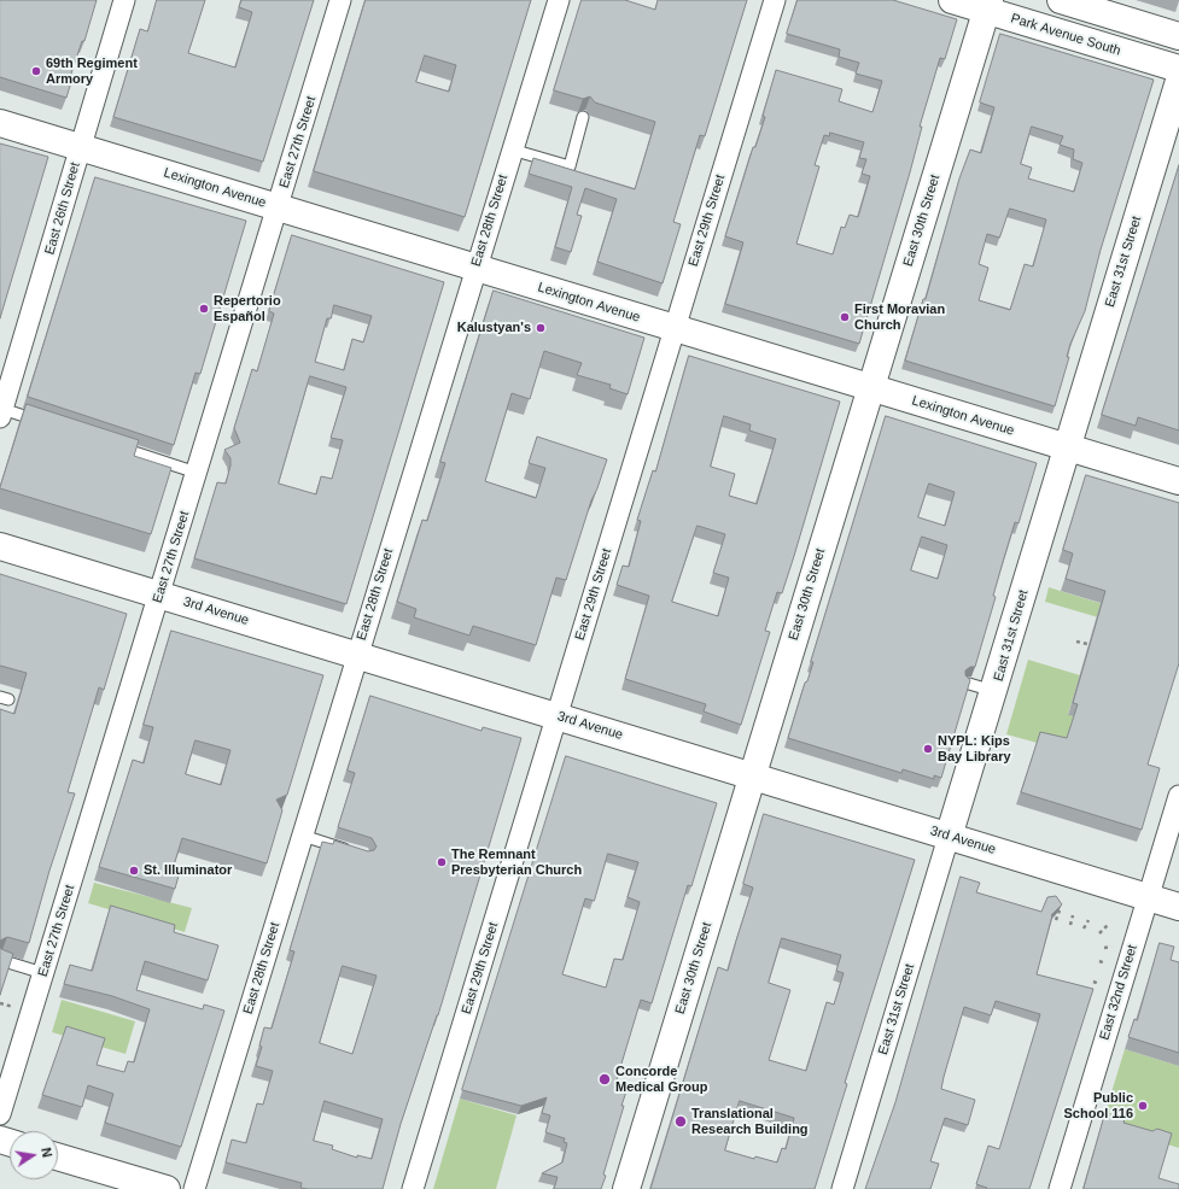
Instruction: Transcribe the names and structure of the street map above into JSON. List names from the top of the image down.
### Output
{
  "streets": {
    "main road": [
      "Park Avenue South",
      "Lexington Avenue",
      "East 30th Street",
      "East 31st Street",
      "3rd Avenue"
    ],
    "street": [
      "East 27th Street",
      "East 26th Street",
      "East 28th Street",
      "East 29th Street",
      "East 32nd Street"
    ]
  },
  "crossings": [
    ["Park Avenue South", "East 30th Street"],
    ["East 27th Street", "Lexington Avenue"],
    ["East 27th Street", "3rd Avenue"],
    ["Lexington Avenue", "East 26th Street"],
    ["Lexington Avenue", "East 28th Street"],
    ["Lexington Avenue", "East 29th Street"],
    ["Lexington Avenue", "East 30th Street"],
    ["Lexington Avenue", "East 31st Street"],
    ["East 28th Street", "3rd Avenue"],
    ["East 29th Street", "3rd Avenue"],
    ["East 30th Street", "3rd Avenue"],
    ["East 31st Street", "3rd Avenue"],
    ["3rd Avenue", "East 32nd Street"]
  ],
  "places": [
    "69th Regiment Armory",
    "Repertorio Español",
    "First Moravian Church",
    "Kalustyan's",
    "NYPL: Kips Bay Library",
    "The Remnant Presbyterian Church",
    "St. Illuminator",
    "Concorde Medical Group",
    "Public School 116",
    "Translational Research Building"
  ],
  "north": "right"
}
